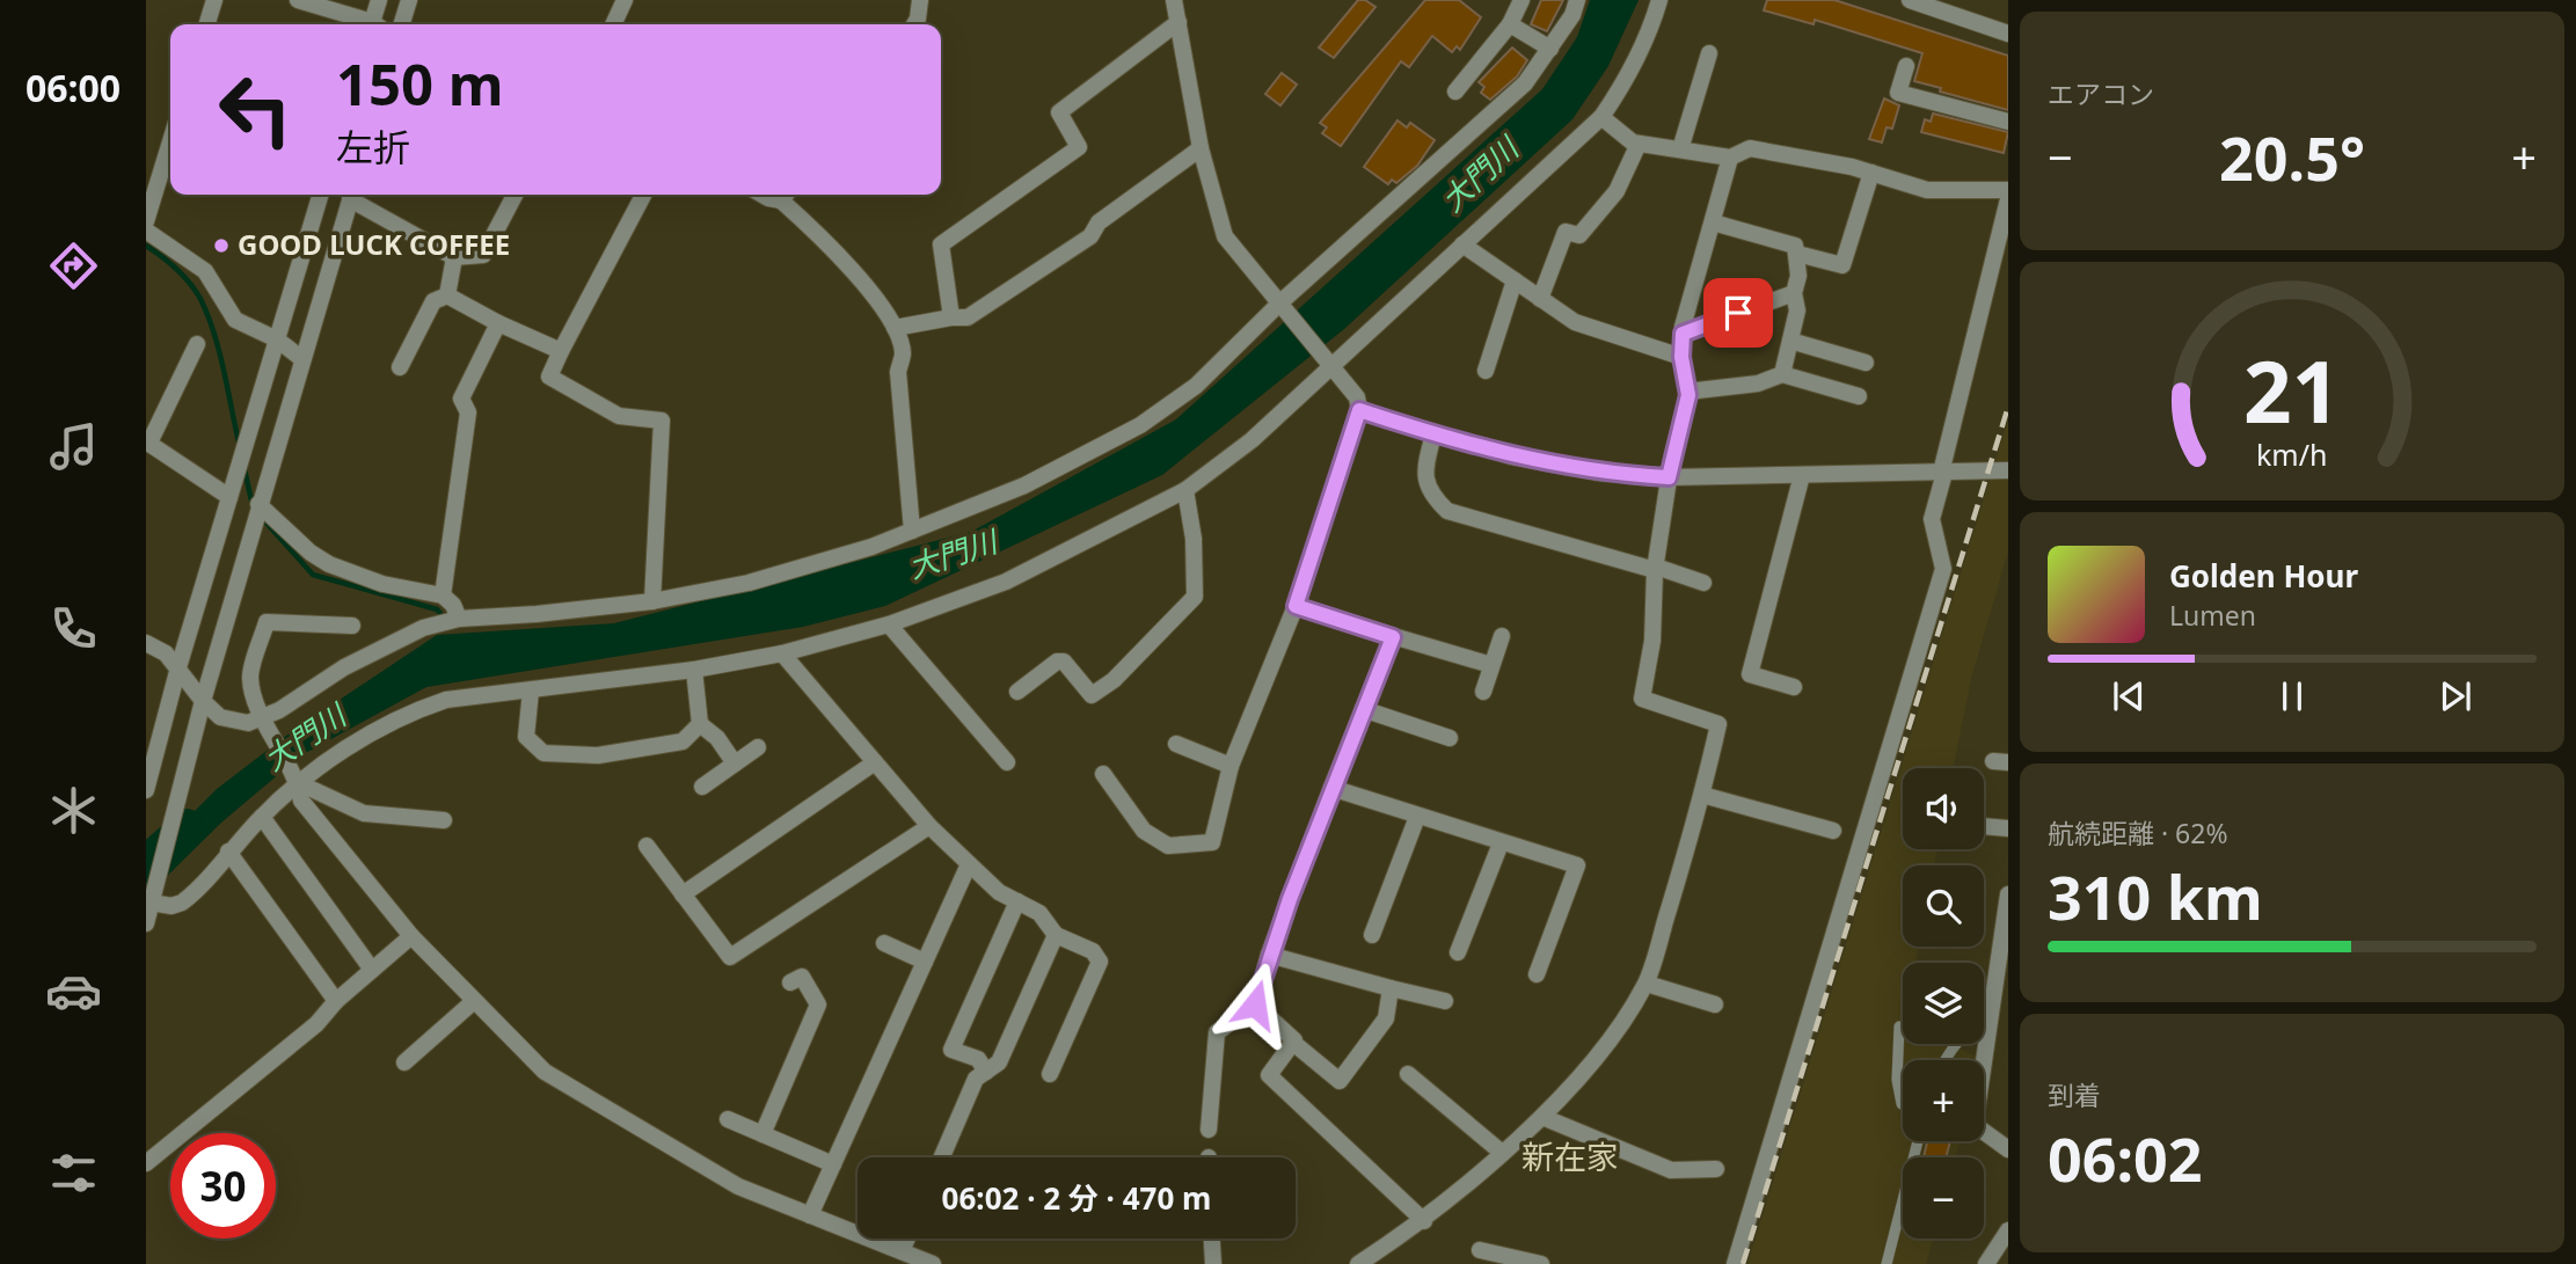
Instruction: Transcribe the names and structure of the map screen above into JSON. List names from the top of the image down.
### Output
{
  "districts": ["新在家"],
  "water": ["大門川"],
  "places": ["GOOD LUCK COFFEE"],
  "page": {
    "tabs": "06:00",
    "tile": [
      "エアコン",
      ["航続距離 · 62%", "310 km"],
      ["到着", "06:02"]
    ],
    "turn": ["150 m", "左折"],
    "heat": ["−", "20.5°", "+"],
    "song": ["Golden Hour", "Lumen"],
    "map_buttons": ["+", "−"],
    "limit": "30",
    "trip": "06:02 · 2 分 · 470 m",
    "gauge": ["21", "km/h"]
  }
}
